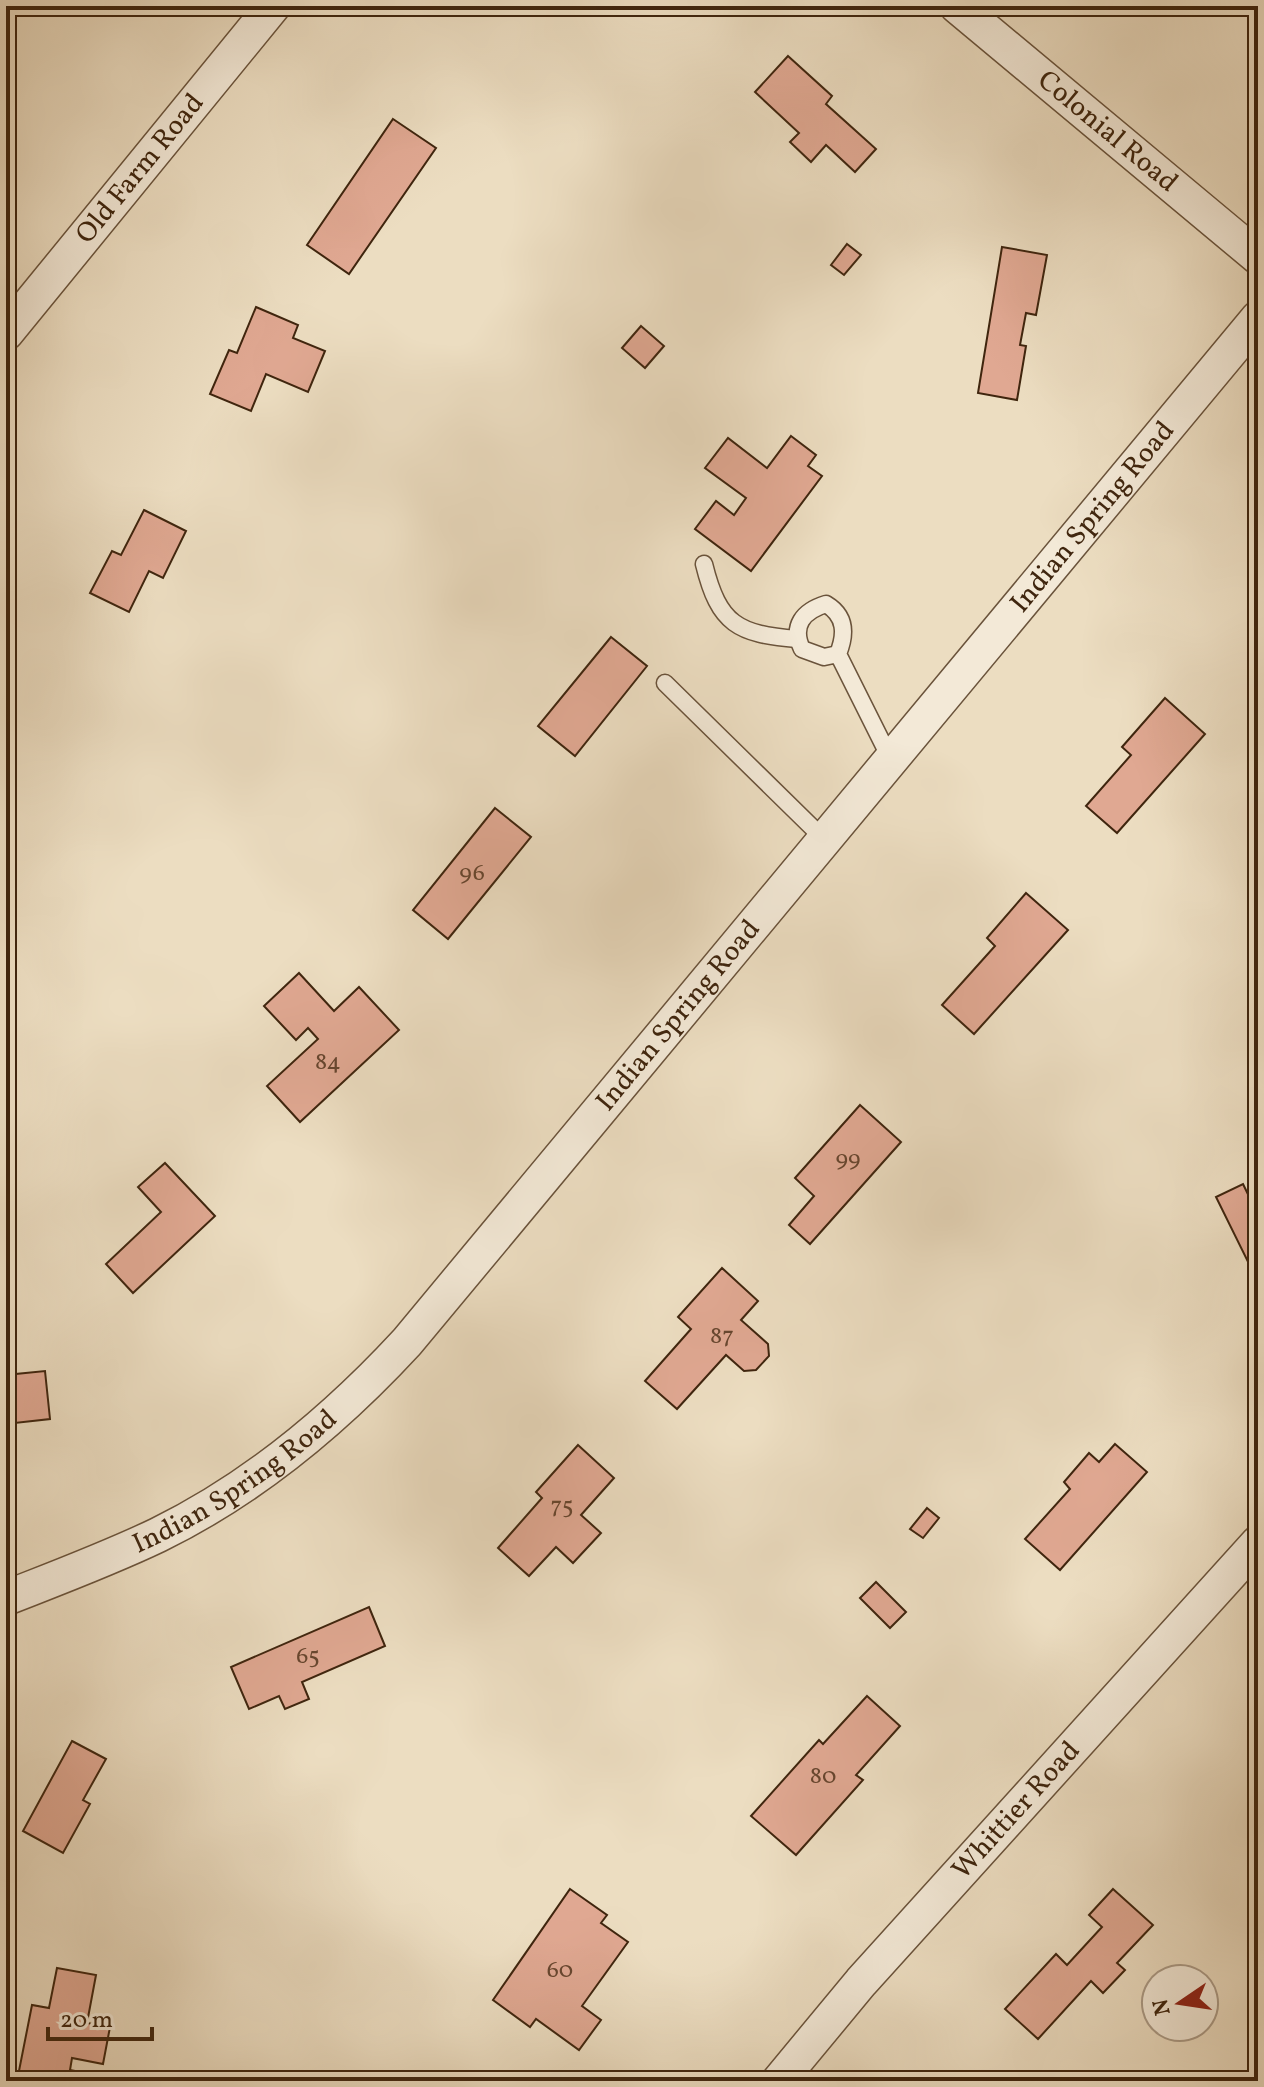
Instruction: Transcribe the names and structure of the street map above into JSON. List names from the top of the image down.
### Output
{
  "streets": {
    "street": [
      "Colonial Road",
      "Old Farm Road",
      "Indian Spring Road",
      "Whittier Road"
    ]
  },
  "house_numbers": [
    "96",
    "84",
    "99",
    "87",
    "75",
    "65",
    "80",
    "60"
  ],
  "scale_bar": "20 m",
  "north": "left"
}
